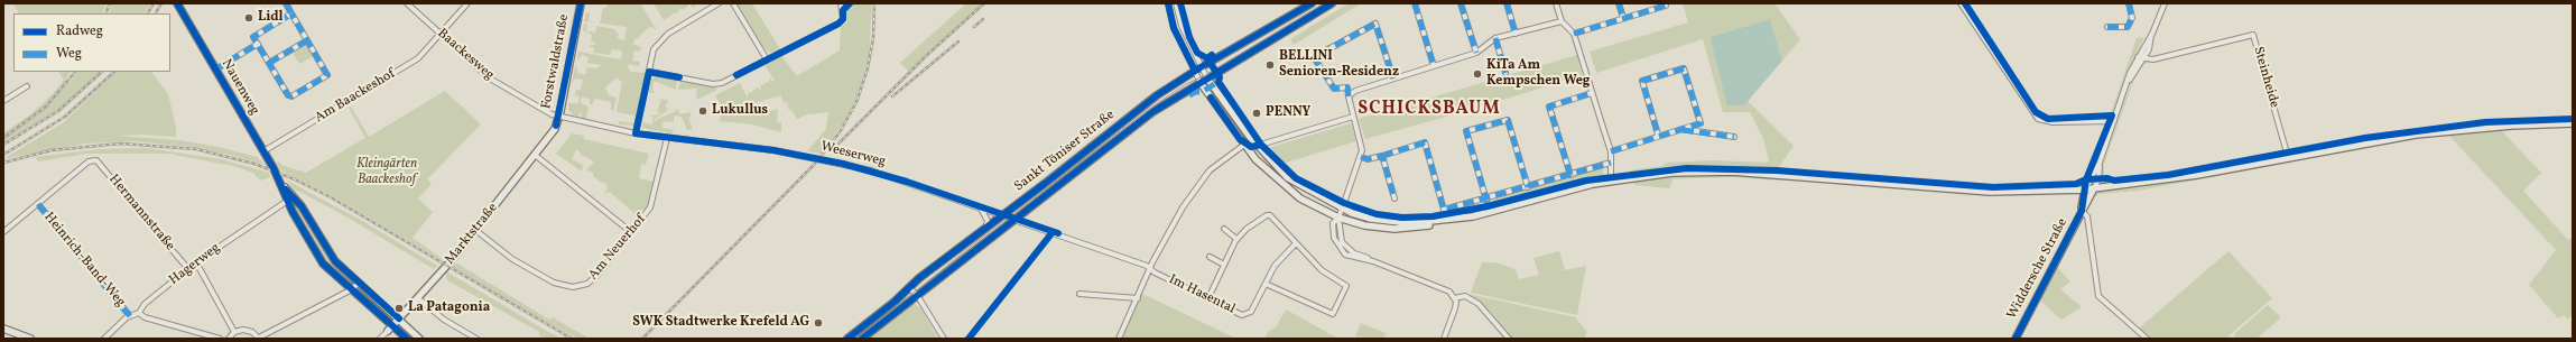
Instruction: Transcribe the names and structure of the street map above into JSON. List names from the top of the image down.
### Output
{
  "streets": {
    "street": [
      "Baackesweg",
      "Forstwaldstraße",
      "Steinheide",
      "Nauenweg",
      "Am Baackeshof",
      "Sankt Töniser Straße",
      "Weeserweg",
      "Hermannstraße",
      "Marktstraße",
      "Am Neuerhof",
      "Heinrich-Band-Weg",
      "Hagerweg",
      "Widdersche Straße",
      "Im Hasental"
    ]
  },
  "crossings": [
    ["Baackesweg", "Am Baackeshof"],
    ["Baackesweg", "Weeserweg"],
    ["Forstwaldstraße", "Weeserweg"],
    ["Forstwaldstraße", "Marktstraße"],
    ["Nauenweg", "Am Baackeshof"],
    ["Nauenweg", "Marktstraße"],
    ["Nauenweg", "Hagerweg"],
    ["Sankt Töniser Straße", "Weeserweg"],
    ["Weeserweg", "Am Neuerhof"],
    ["Weeserweg", "Im Hasental"],
    ["Hermannstraße", "Heinrich-Band-Weg"],
    ["Hermannstraße", "Hagerweg"],
    ["Marktstraße", "Am Neuerhof"],
    ["Heinrich-Band-Weg", "Hagerweg"]
  ],
  "districts": ["SCHICKSBAUM"],
  "parks": ["Kleingärten Baackeshof"],
  "places": [
    "Lidl",
    "BELLINI Senioren-Residenz",
    "KiTa Am Kempschen Weg",
    "Lukullus",
    "PENNY",
    "La Patagonia",
    "SWK Stadtwerke Krefeld AG"
  ],
  "legend": ["Radweg", "Weg"]
}
